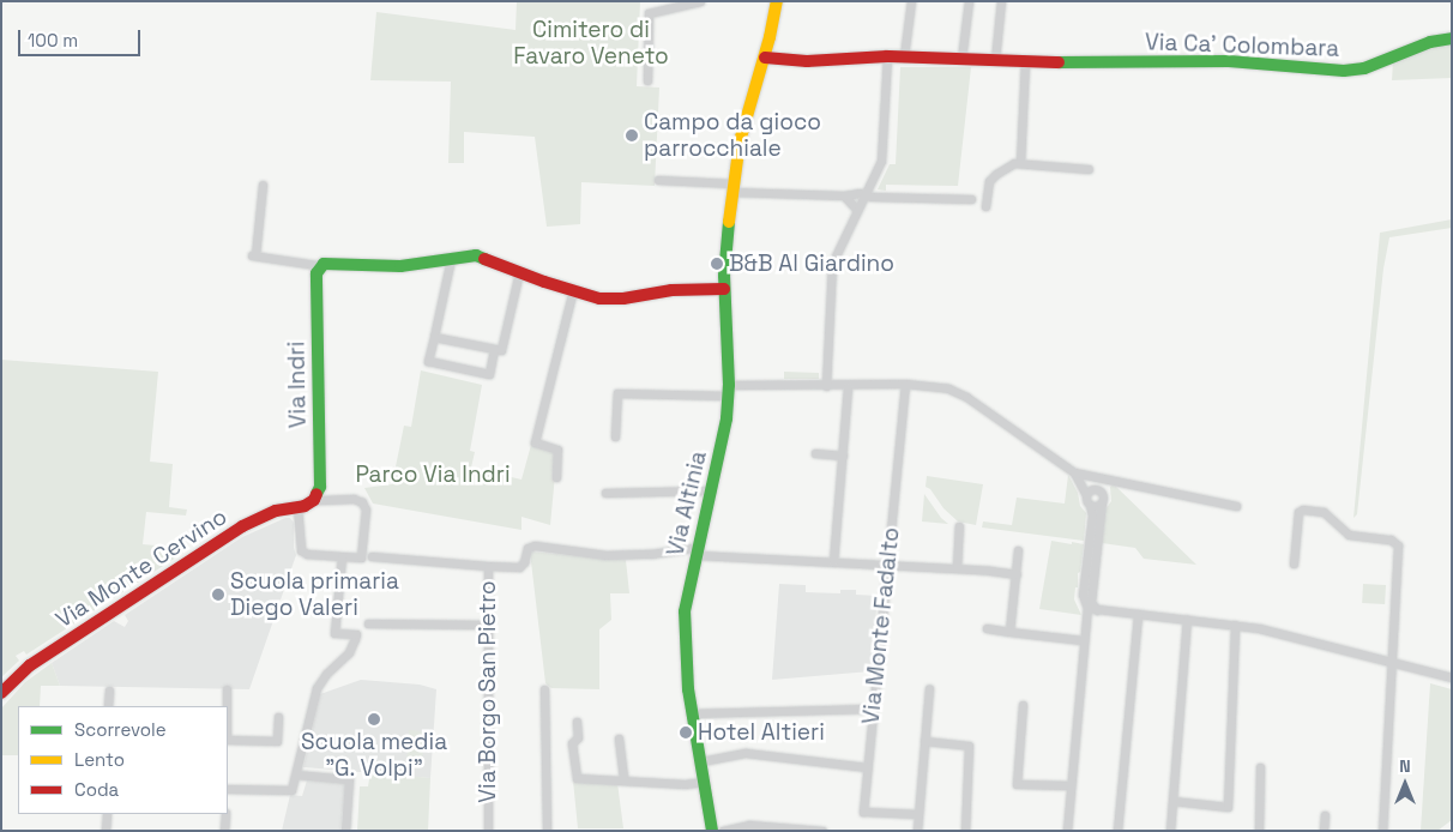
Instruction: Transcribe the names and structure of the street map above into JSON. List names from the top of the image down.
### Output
{
  "streets": {
    "street": [
      "Via Ca' Colombara",
      "Via Indri",
      "Via Altinia",
      "Via Monte Cervino",
      "Via Monte Fadalto",
      "Via Borgo San Pietro"
    ]
  },
  "crossings": [
    ["Via Ca' Colombara", "Via Altinia"],
    ["Via Indri", "Via Monte Cervino"],
    ["Via Altinia", "Via Borgo San Pietro"]
  ],
  "parks": ["Cimitero di Favaro Veneto", "Parco Via Indri"],
  "places": [
    "Campo da gioco parrocchiale",
    "B&B Al Giardino",
    "Scuola primaria Diego Valeri",
    "Scuola media \"G. Volpi\"",
    "Hotel Altieri"
  ],
  "legend": ["Scorrevole", "Lento", "Coda"],
  "scale_bar": "100 m",
  "north": "top"
}
